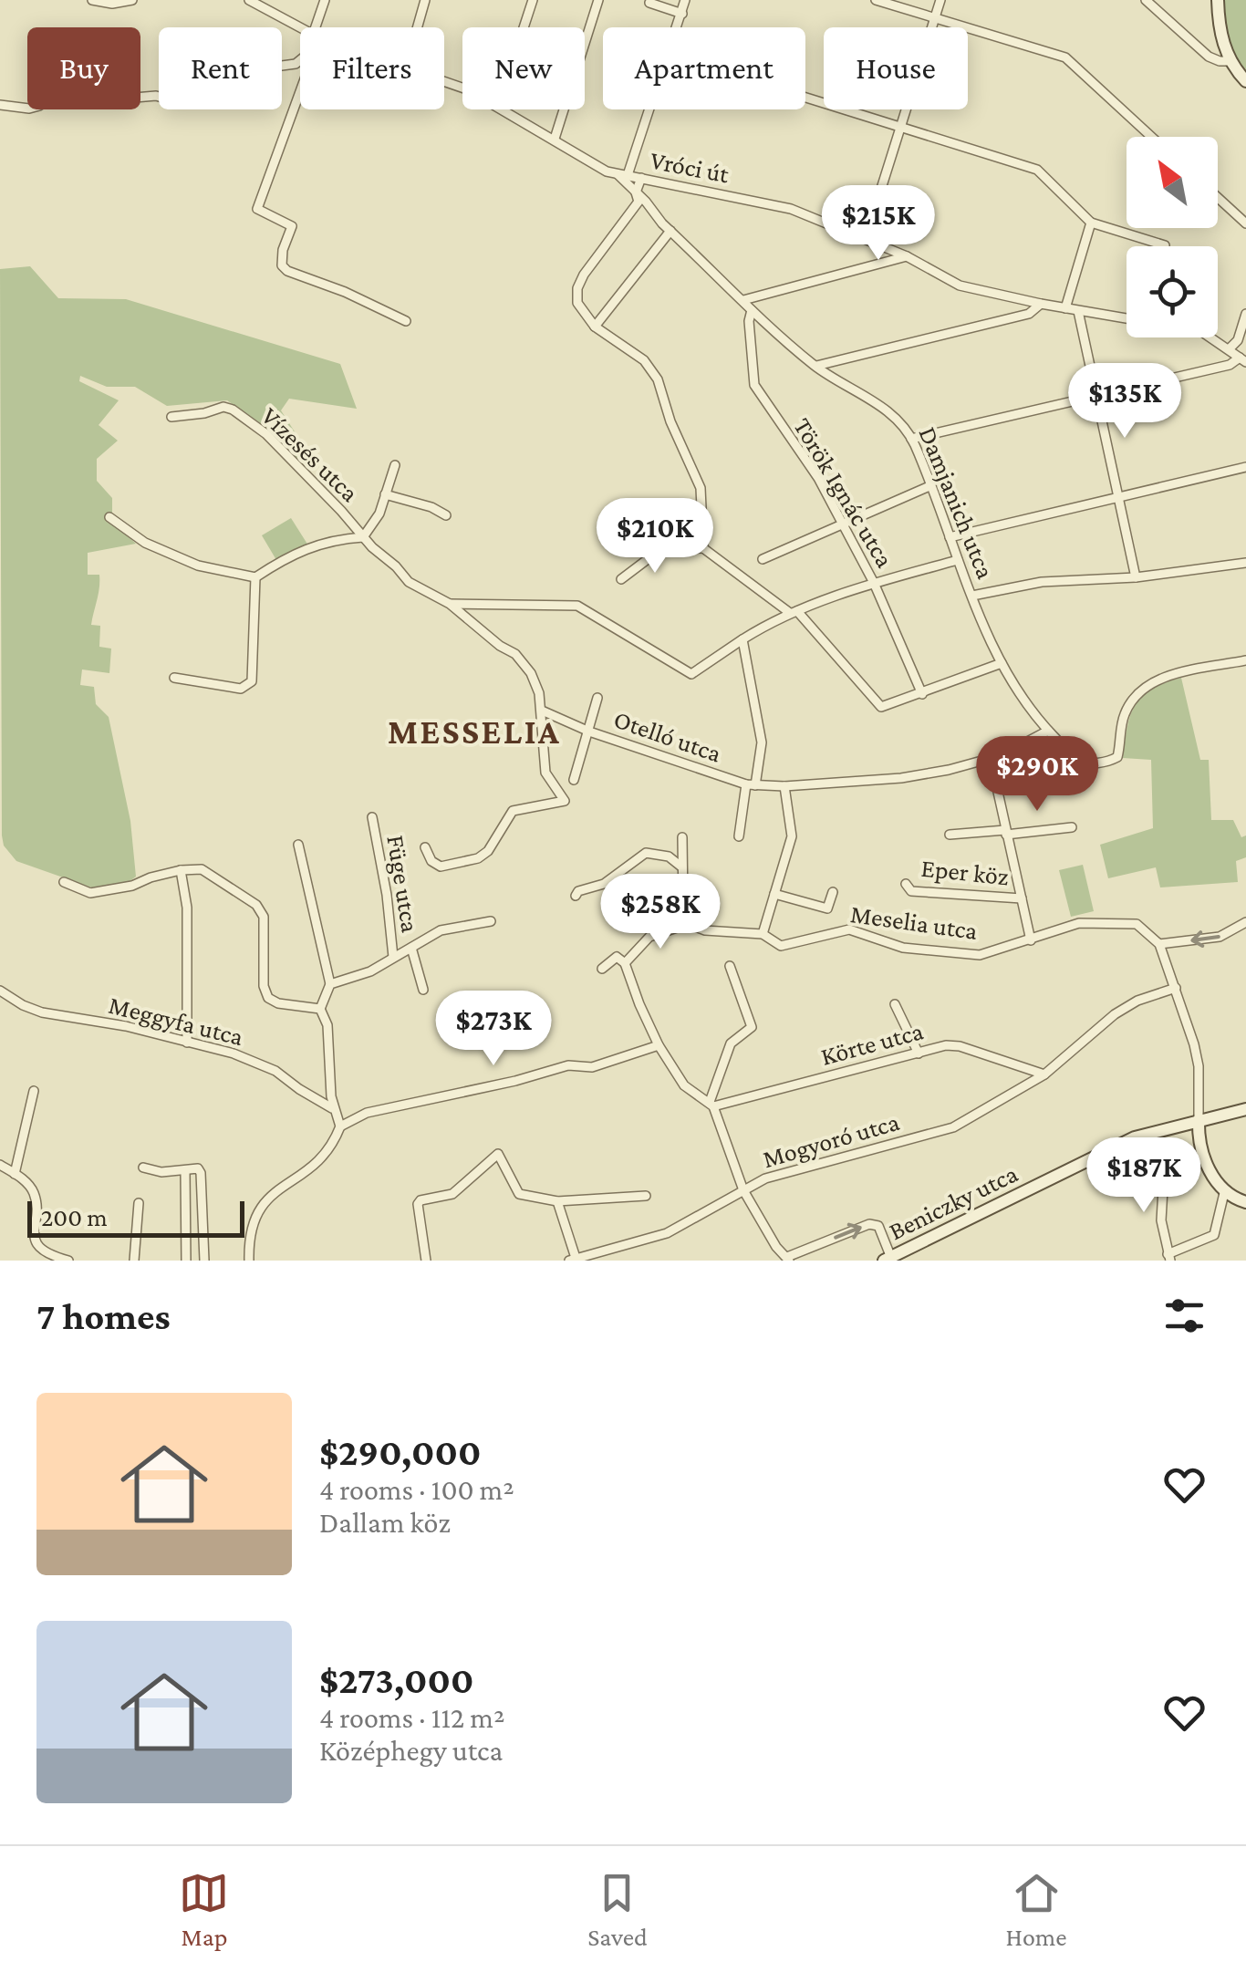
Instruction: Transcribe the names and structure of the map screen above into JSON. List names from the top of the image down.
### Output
{
  "streets": {
    "main road": ["Beniczky utca"],
    "street": [
      "Vróci út",
      "Vízesés utca",
      "Török Ignác utca",
      "Damjanich utca",
      "Otelló utca",
      "Eper köz",
      "Füge utca",
      "Meselia utca",
      "Meggyfa utca",
      "Körte utca",
      "Mogyoró utca"
    ]
  },
  "crossings": [
    ["Vróci út", "Damjanich utca"],
    ["Török Ignác utca", "Damjanich utca"],
    ["Damjanich utca", "Otelló utca"],
    ["Körte utca", "Mogyoró utca"]
  ],
  "districts": ["MESSELIA"],
  "scale_bar": "200 m",
  "north": "top left",
  "page": {
    "chip": [
      "Buy",
      "Rent",
      "Filters",
      "New",
      "Apartment",
      "House"
    ],
    "price": [
      "$215K",
      "$135K",
      "$210K",
      "$290K",
      "$258K",
      "$273K",
      "$187K"
    ],
    "scale": "200 m",
    "heading": "7 homes",
    "list": [
      {
        "name": "$290,000",
        "note": "4 rooms · 100 m² · Dallam köz"
      },
      {
        "name": "$273,000",
        "note": "4 rooms · 112 m² · Középhegy utca"
      }
    ],
    "tabs": ["Map", "Saved", "Home"]
  }
}
